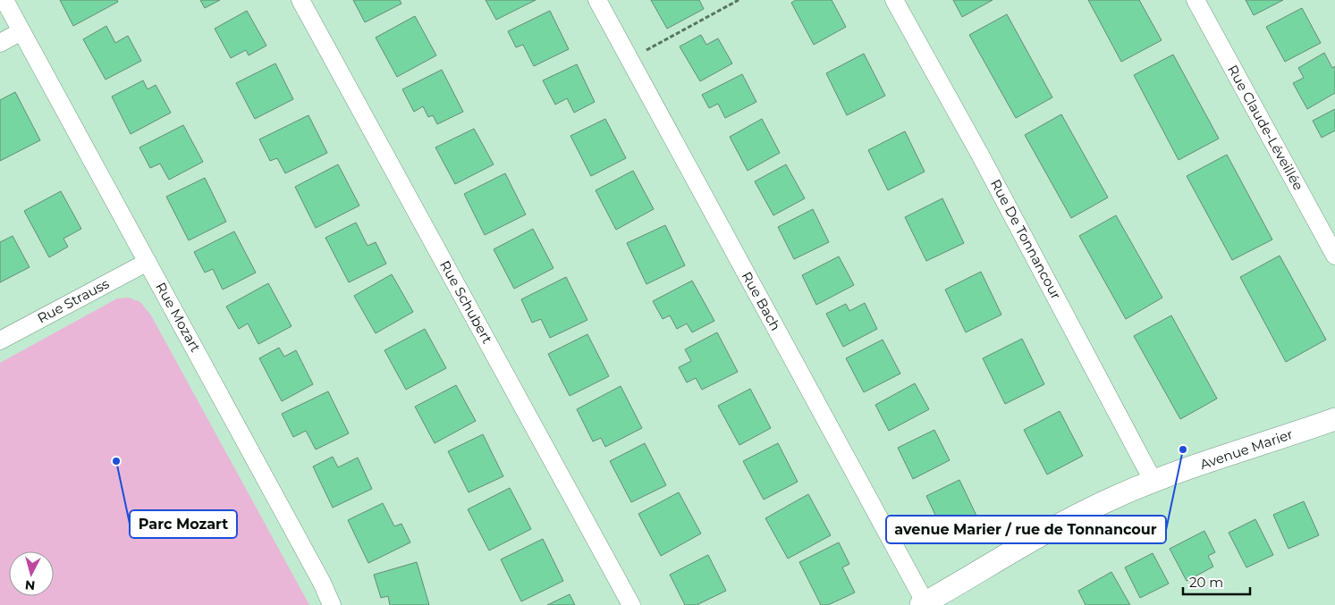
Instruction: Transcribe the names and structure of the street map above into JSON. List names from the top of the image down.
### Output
{
  "streets": {
    "street": [
      "Rue Claude-Léveillée",
      "Rue De Tonnancour",
      "Rue Strauss",
      "Rue Bach",
      "Rue Schubert",
      "Rue Mozart",
      "Avenue Marier"
    ]
  },
  "crossings": [
    ["Rue De Tonnancour", "Avenue Marier"],
    ["Rue Strauss", "Rue Mozart"],
    ["Rue Bach", "Avenue Marier"]
  ],
  "places": ["avenue Marier / rue de Tonnancour", "Parc Mozart"],
  "scale_bar": "20 m",
  "north": "bottom"
}
